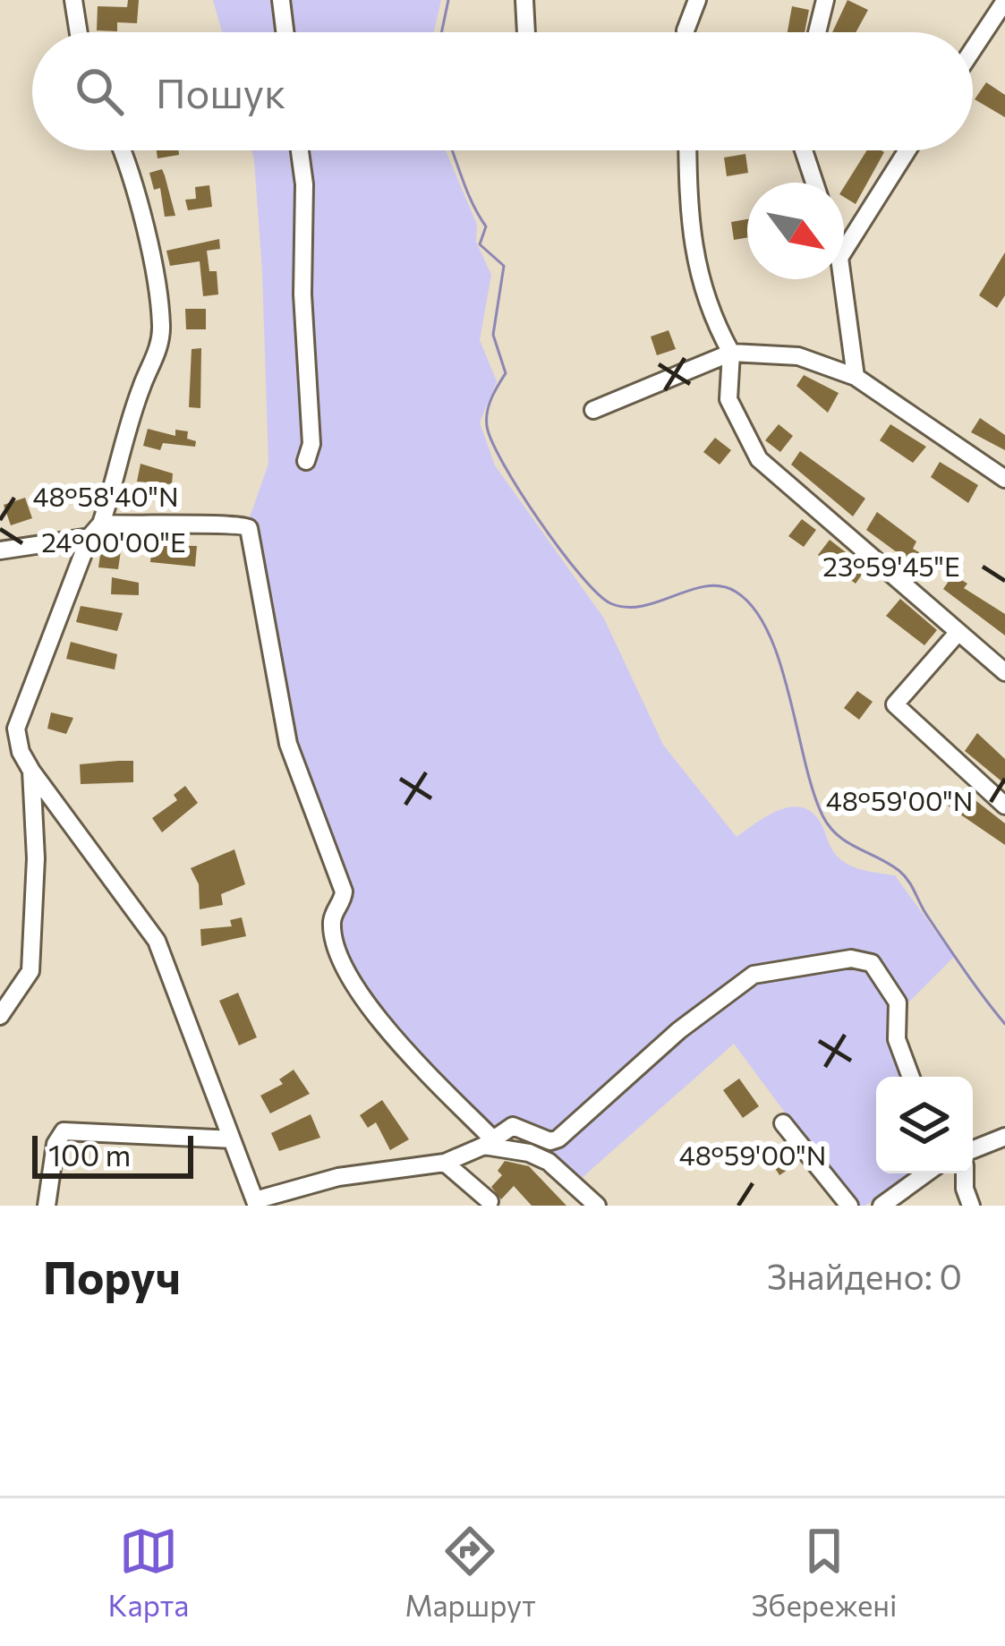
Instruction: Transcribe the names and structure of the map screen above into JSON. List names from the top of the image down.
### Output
{
  "scale_bar": "100 m",
  "north": "bottom right",
  "page": {
    "search": "Пошук",
    "scale": "100 m",
    "heading": ["Поруч", "Знайдено: 0"],
    "nav": ["Карта", "Маршрут", "Збережені"]
  },
  "coordinates": [
    "48°58'40\"N",
    "24°00'00\"E",
    "23°59'45\"E",
    "48°59'00\"N"
  ]
}
